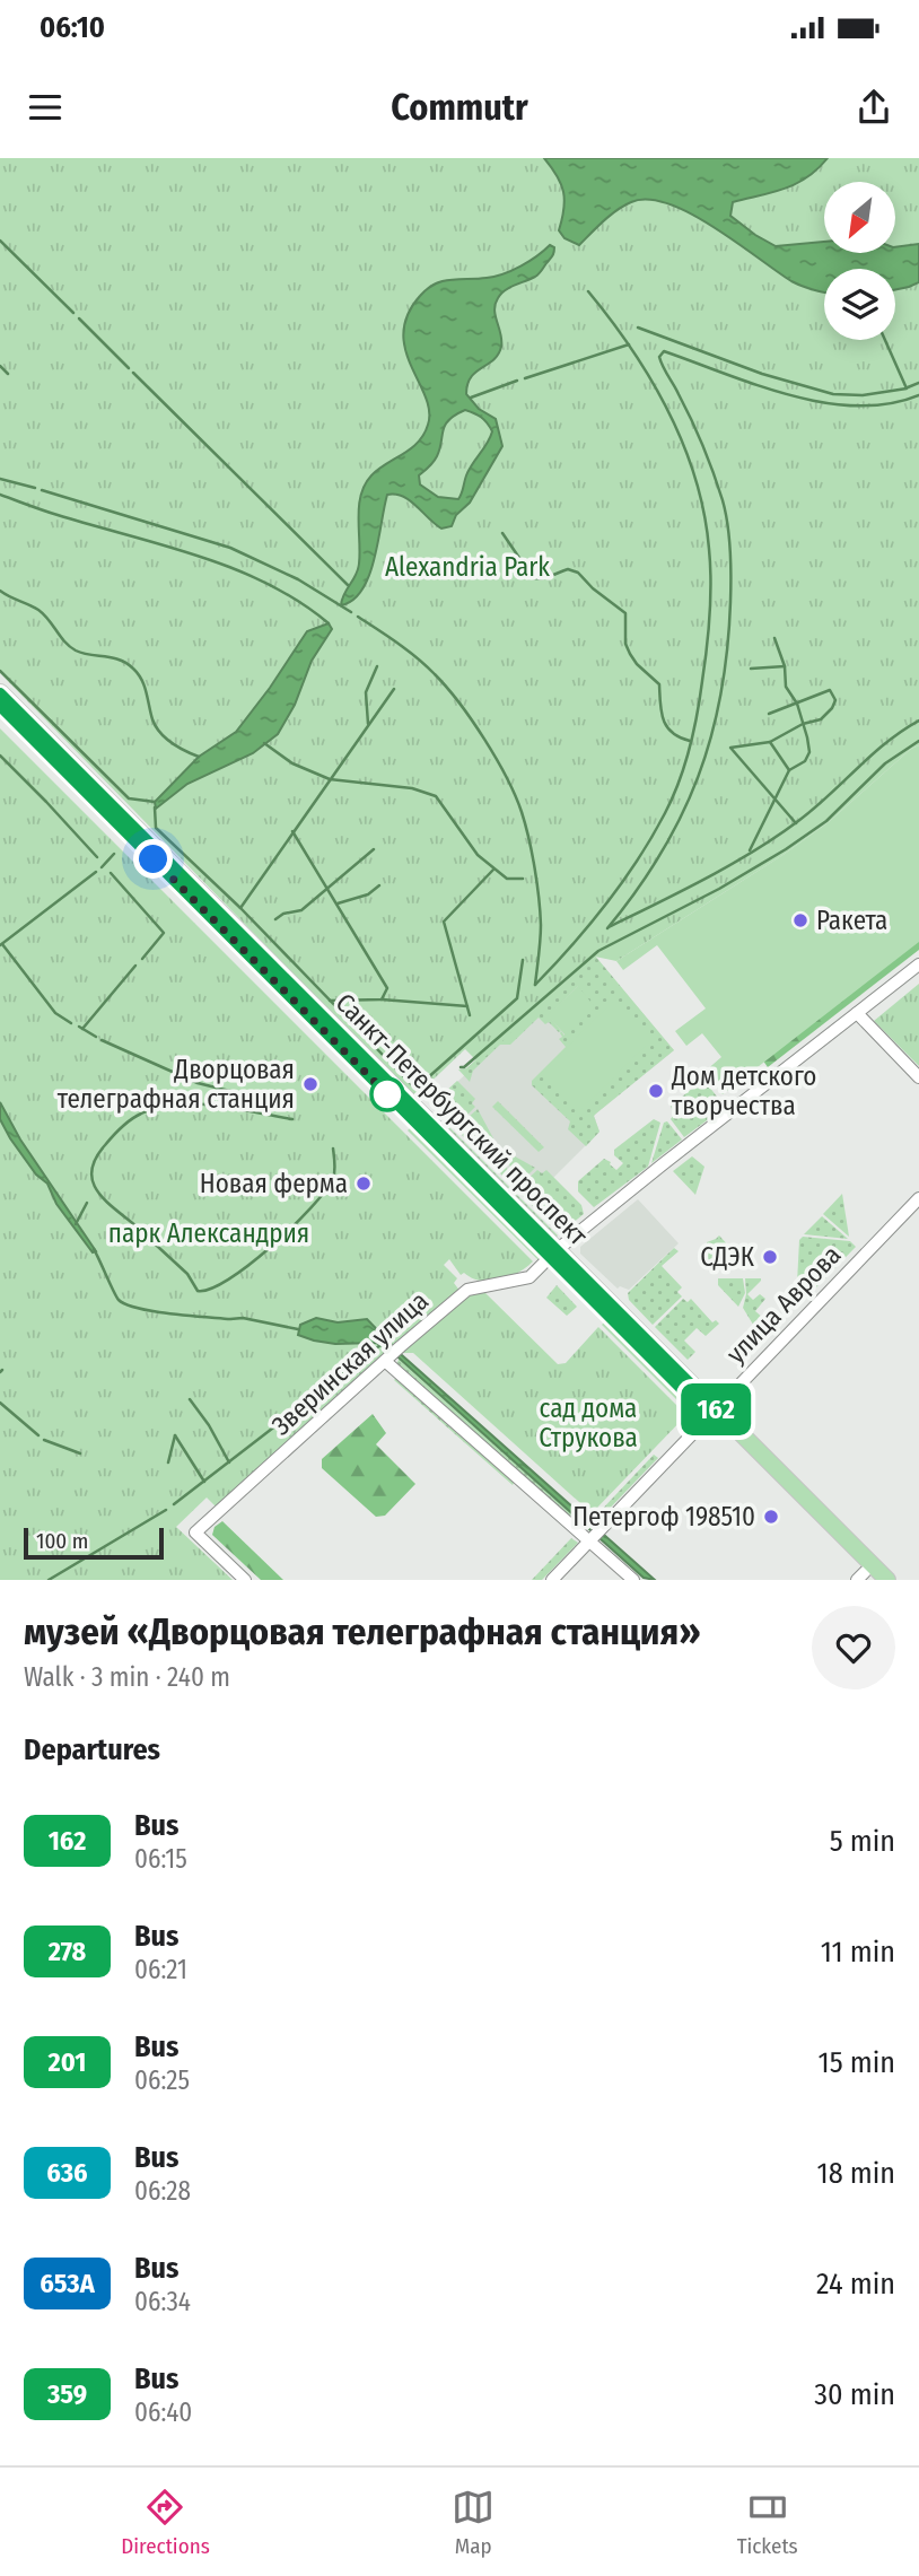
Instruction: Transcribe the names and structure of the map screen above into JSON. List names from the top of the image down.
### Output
{
  "streets": {
    "main road": ["Санкт-Петербургский проспект"],
    "street": ["улица Аврова", "Зверинская улица"]
  },
  "crossings": [
    ["Санкт-Петербургский проспект", "улица Аврова"],
    ["Санкт-Петербургский проспект", "Зверинская улица"]
  ],
  "parks": ["Alexandria Park", "парк Александрия", "сад дома Струкова"],
  "places": [
    "Ракета",
    "Дворцовая телеграфная станция",
    "Дом детского творчества",
    "Новая ферма",
    "СДЭК",
    "Петергоф 198510"
  ],
  "lines": ["bus line 162"],
  "scale_bar": "100 m",
  "north": "bottom left",
  "page": {
    "status": "06:10",
    "header": "Commutr",
    "on_map": "162",
    "scale": "100 m",
    "heading": [
      ["музей «Дворцовая телеграфная станция»", "Walk · 3 min · 240 m"],
      "Departures"
    ],
    "list": [
      {
        "mark": "162",
        "name": "Bus",
        "note": "06:15",
        "value": "5 min"
      },
      {
        "mark": "278",
        "name": "Bus",
        "note": "06:21",
        "value": "11 min"
      },
      {
        "mark": "201",
        "name": "Bus",
        "note": "06:25",
        "value": "15 min"
      },
      {
        "mark": "636",
        "name": "Bus",
        "note": "06:28",
        "value": "18 min"
      },
      {
        "mark": "653А",
        "name": "Bus",
        "note": "06:34",
        "value": "24 min"
      },
      {
        "mark": "359",
        "name": "Bus",
        "note": "06:40",
        "value": "30 min"
      }
    ],
    "tabs": ["Directions", "Map", "Tickets"]
  }
}
